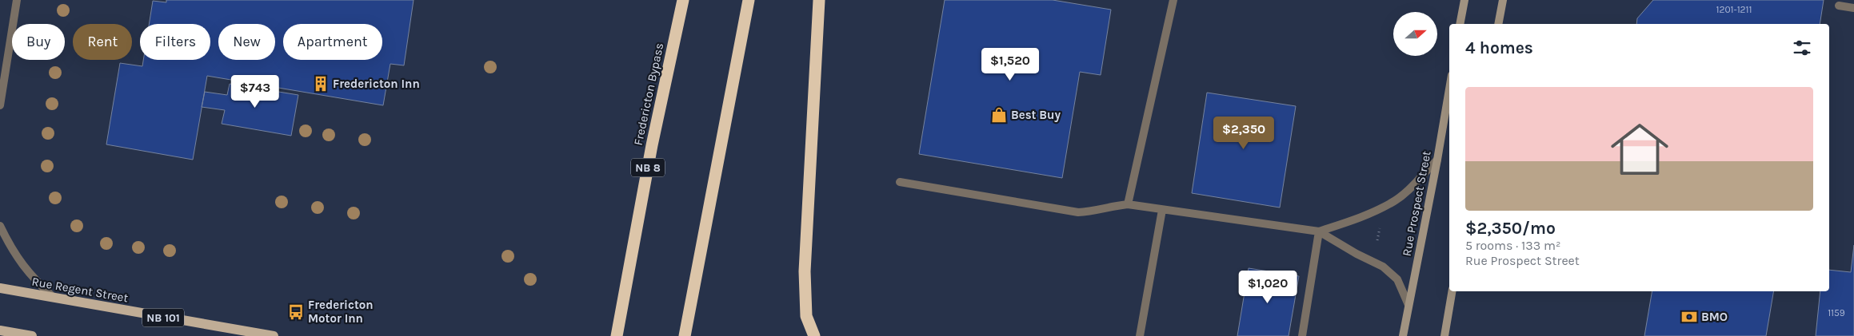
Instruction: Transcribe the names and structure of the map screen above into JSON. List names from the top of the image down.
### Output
{
  "streets": {
    "highway": ["Fredericton Bypass", "NB 8"],
    "main road": ["Rue Prospect Street", "Rue Regent Street", "NB 101"]
  },
  "places": {
    "building": ["Fredericton Inn"],
    "shop": ["Best Buy"],
    "bus stop": ["Fredericton Motor Inn"],
    "bank": ["BMO"]
  },
  "house_numbers": ["1201-1211", "1159"],
  "north": "right",
  "page": {
    "chip": [
      "Buy",
      "Rent",
      "Filters",
      "New",
      "Apartment"
    ],
    "heading": "4 homes",
    "price": [
      "$1,520",
      "$743",
      "$2,350",
      "$1,020"
    ],
    "list": [
      {
        "name": "$2,350/mo",
        "note": "5 rooms · 133 m² · Rue Prospect Street"
      }
    ]
  }
}
